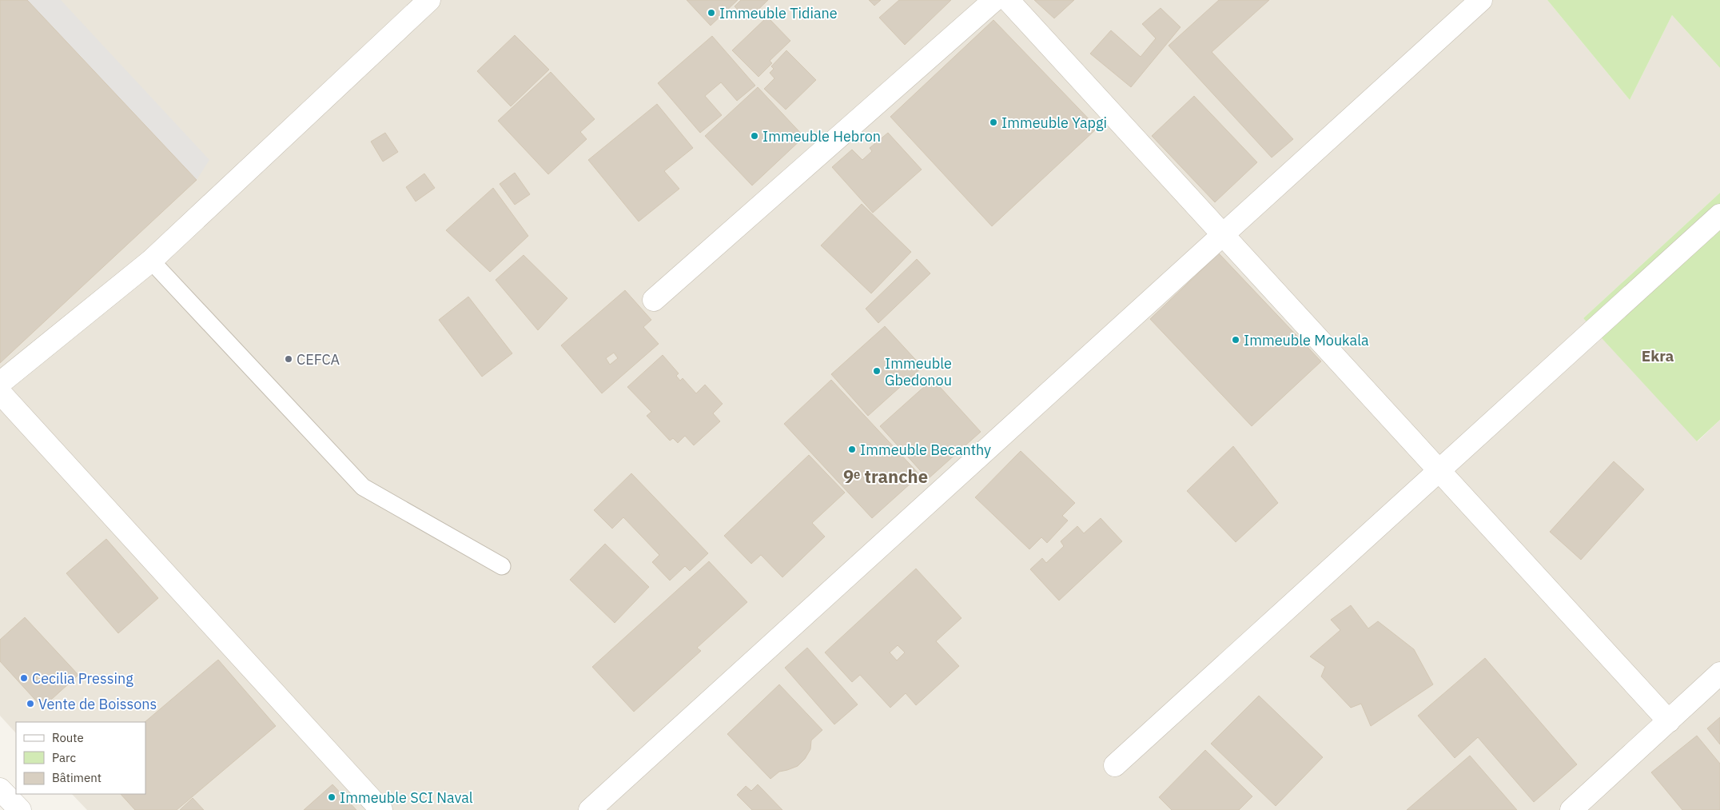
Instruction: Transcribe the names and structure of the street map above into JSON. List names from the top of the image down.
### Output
{
  "districts": ["Ekra", "9ᵉ tranche"],
  "places": [
    "Immeuble Tidiane",
    "Immeuble Yapgi",
    "Immeuble Hebron",
    "Immeuble Moukala",
    "CEFCA",
    "Immeuble Gbedonou",
    "Immeuble Becanthy",
    "Cecilia Pressing",
    "Vente de Boissons",
    "Immeuble SCI Naval"
  ],
  "legend": ["Route", "Parc", "Bâtiment"]
}
